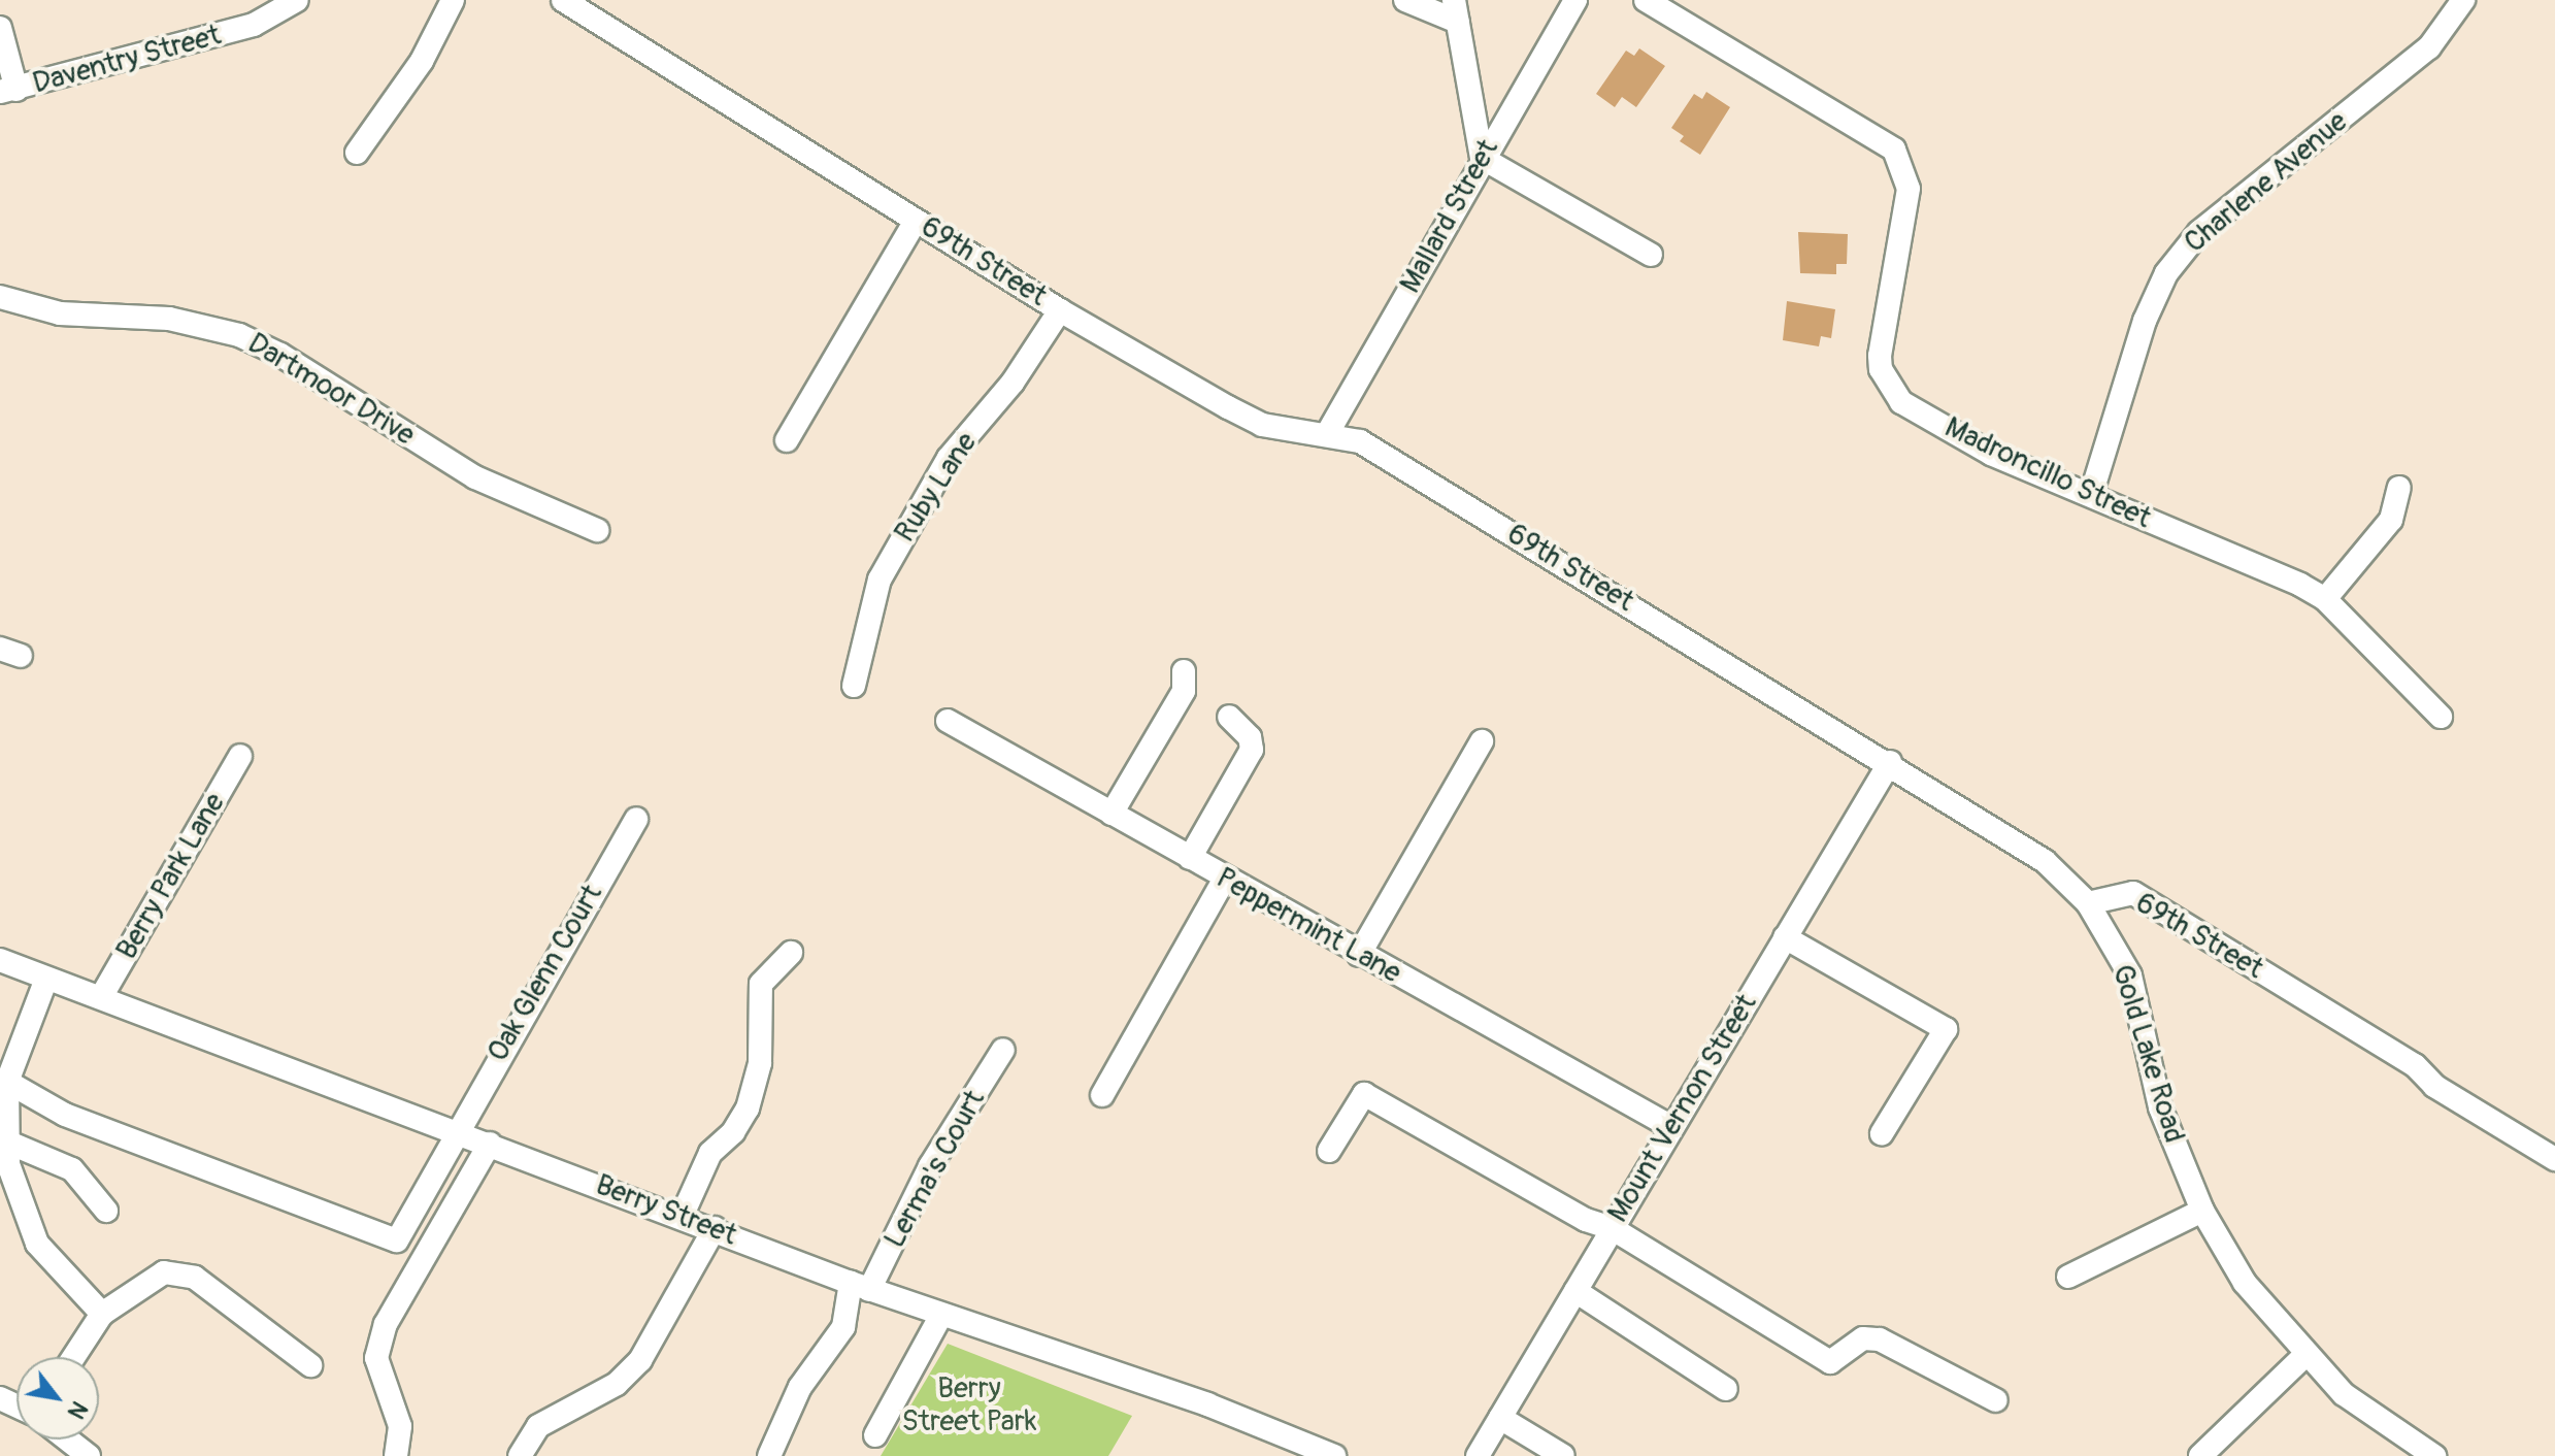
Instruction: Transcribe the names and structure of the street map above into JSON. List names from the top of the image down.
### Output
{
  "streets": {
    "street": [
      "Daventry Street",
      "Charlene Avenue",
      "Mallard Street",
      "69th Street",
      "Dartmoor Drive",
      "Madroncillo Street",
      "Ruby Lane",
      "Berry Park Lane",
      "Peppermint Lane",
      "Oak Glenn Court",
      "Gold Lake Road",
      "Mount Vernon Street",
      "Lerma's Court",
      "Berry Street"
    ]
  },
  "crossings": [
    ["Charlene Avenue", "Madroncillo Street"],
    ["Mallard Street", "69th Street"],
    ["69th Street", "Ruby Lane"],
    ["69th Street", "Gold Lake Road"],
    ["69th Street", "Mount Vernon Street"],
    ["Berry Park Lane", "Berry Street"],
    ["Peppermint Lane", "Mount Vernon Street"],
    ["Oak Glenn Court", "Berry Street"],
    ["Lerma's Court", "Berry Street"]
  ],
  "parks": ["Berry Street Park"],
  "north": "bottom right"
}
